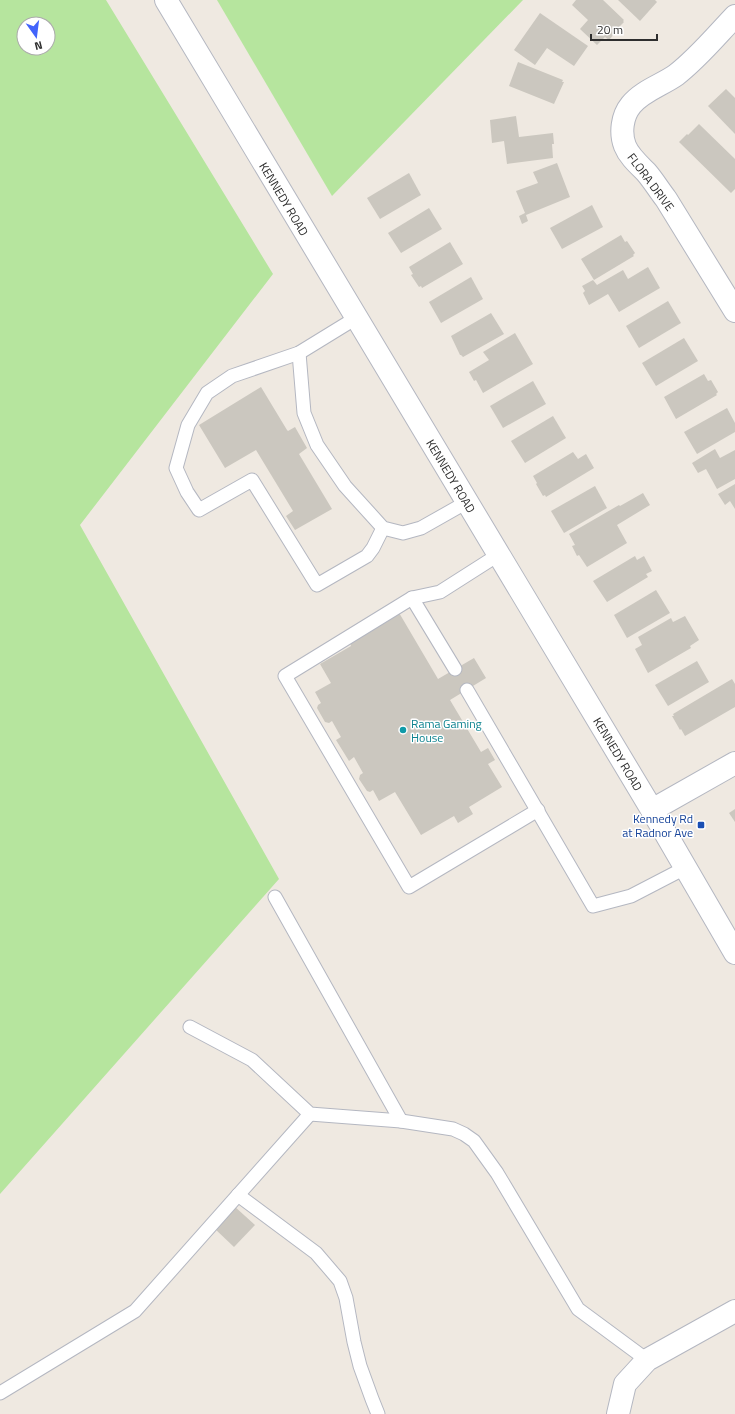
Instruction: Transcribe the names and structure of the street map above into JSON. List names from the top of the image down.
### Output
{
  "streets": {
    "main road": ["FLORA DRIVE", "KENNEDY ROAD"]
  },
  "places": {
    "other": ["Rama Gaming House"],
    "transit": ["Kennedy Rd at Radnor Ave"]
  },
  "scale_bar": "20 m",
  "north": "bottom"
}
